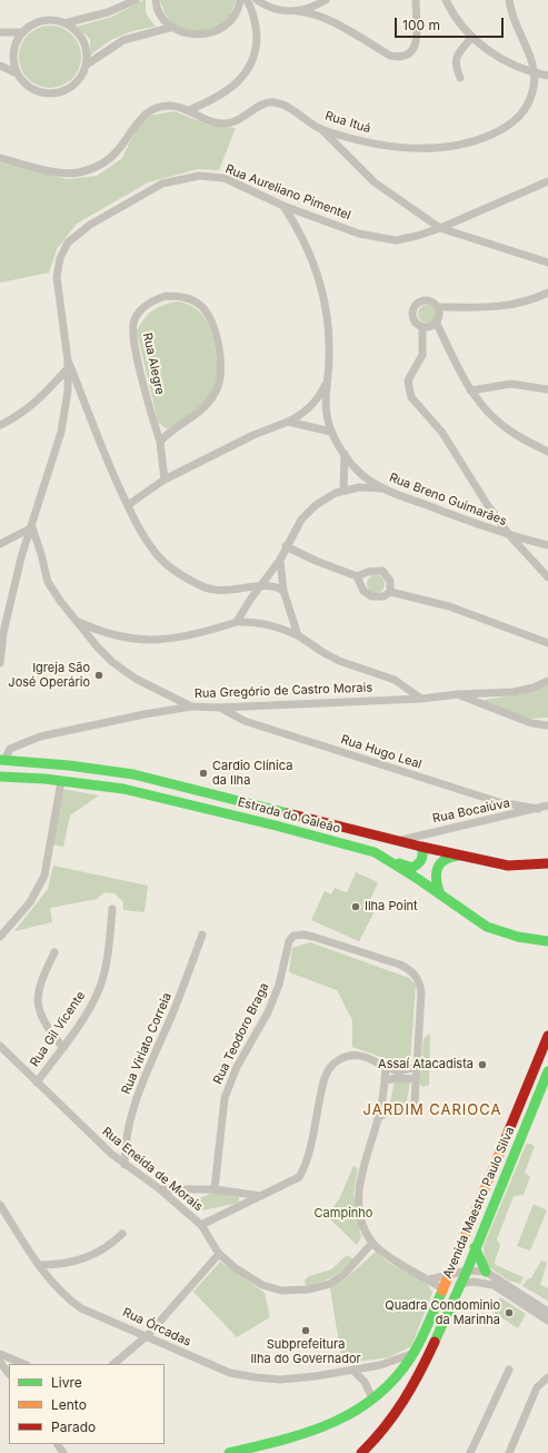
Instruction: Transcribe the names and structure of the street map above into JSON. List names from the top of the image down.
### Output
{
  "streets": {
    "main road": ["Estrada do Galeão", "Avenida Maestro Paulo Silva"],
    "street": [
      "Rua Ituá",
      "Rua Aureliano Pimentel",
      "Rua Alegre",
      "Rua Breno Guimarães",
      "Rua Gregório de Castro Morais",
      "Rua Hugo Leal",
      "Rua Bocaiúva",
      "Rua Gil Vicente",
      "Rua Teodoro Braga",
      "Rua Viriato Correia",
      "Rua Eneida de Morais",
      "Rua Órcadas"
    ]
  },
  "crossings": [
    ["Rua Aureliano Pimentel", "Rua Breno Guimarães"],
    ["Rua Alegre", "Rua Breno Guimarães"],
    ["Rua Gregório de Castro Morais", "Rua Hugo Leal"],
    ["Rua Gregório de Castro Morais", "Estrada do Galeão"],
    ["Rua Hugo Leal", "Rua Bocaiúva"],
    ["Rua Bocaiúva", "Estrada do Galeão"],
    ["Rua Gil Vicente", "Rua Eneida de Morais"],
    ["Rua Viriato Correia", "Rua Eneida de Morais"],
    ["Avenida Maestro Paulo Silva", "Rua Órcadas"]
  ],
  "districts": ["JARDIM CARIOCA"],
  "parks": ["Campinho"],
  "places": [
    "Igreja São José Operário",
    "Cardio Clínica da Ilha",
    "Ilha Point",
    "Assaí Atacadista",
    "Quadra Condominio da Marinha",
    "Subprefeitura Ilha do Governador"
  ],
  "legend": ["Livre", "Lento", "Parado"],
  "scale_bar": "100 m"
}
